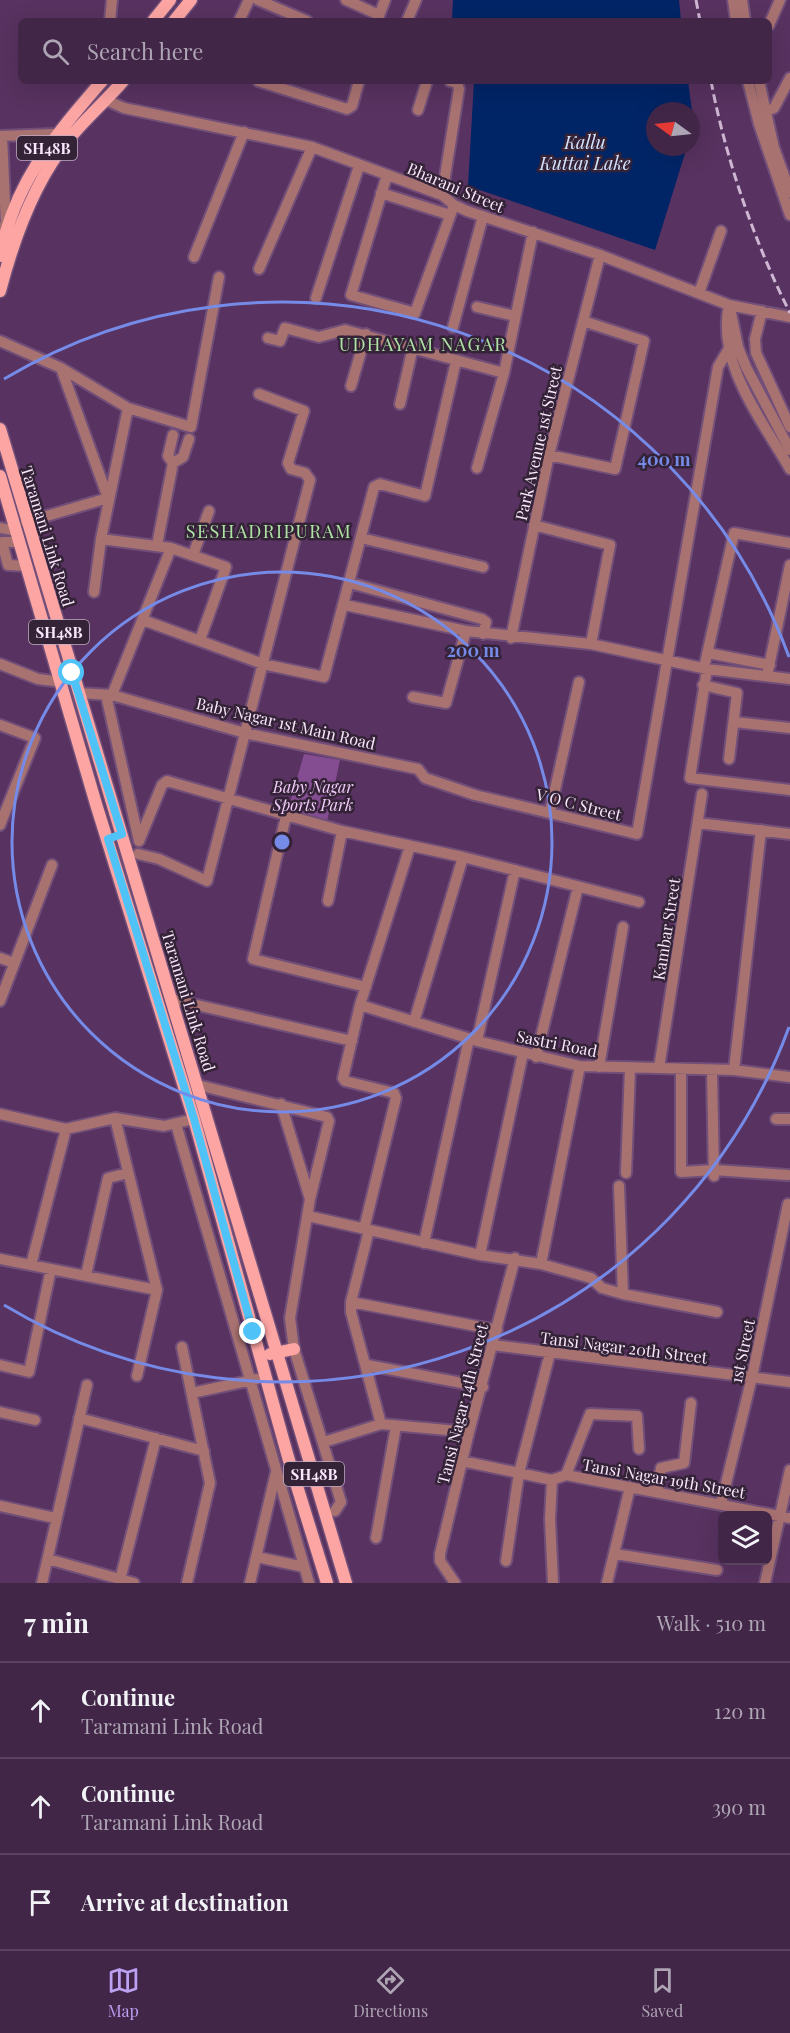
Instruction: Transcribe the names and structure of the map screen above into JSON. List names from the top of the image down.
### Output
{
  "streets": {
    "main road": ["SH48B", "Taramani Link Road"],
    "street": [
      "Bharani Street",
      "Park Avenue 1st Street",
      "Baby Nagar 1st Main Road",
      "V O C Street",
      "Kambar Street",
      "Sastri Road",
      "Tansi Nagar 20th Street",
      "1st Street",
      "Tansi Nagar 14th Street",
      "Tansi Nagar 19th Street"
    ]
  },
  "crossings": [
    ["SH48B", "Bharani Street"],
    ["Bharani Street", "Park Avenue 1st Street"],
    ["Taramani Link Road", "Baby Nagar 1st Main Road"],
    ["Baby Nagar 1st Main Road", "V O C Street"],
    ["Kambar Street", "Sastri Road"],
    ["Tansi Nagar 20th Street", "1st Street"],
    ["Tansi Nagar 20th Street", "Tansi Nagar 14th Street"],
    ["1st Street", "Tansi Nagar 19th Street"]
  ],
  "districts": ["UDHAYAM NAGAR", "SESHADRIPURAM"],
  "water": ["Kallu Kuttai Lake"],
  "parks": ["Baby Nagar Sports Park"],
  "north": "left",
  "page": {
    "search": "Search here",
    "heading": ["7 min", "Walk · 510 m"],
    "list": [
      ["Continue", "Taramani Link Road", "120 m"],
      ["Continue", "Taramani Link Road", "390 m"],
      "Arrive at destination"
    ],
    "nav": ["Map", "Directions", "Saved"]
  },
  "rings": ["400 m", "200 m"]
}
